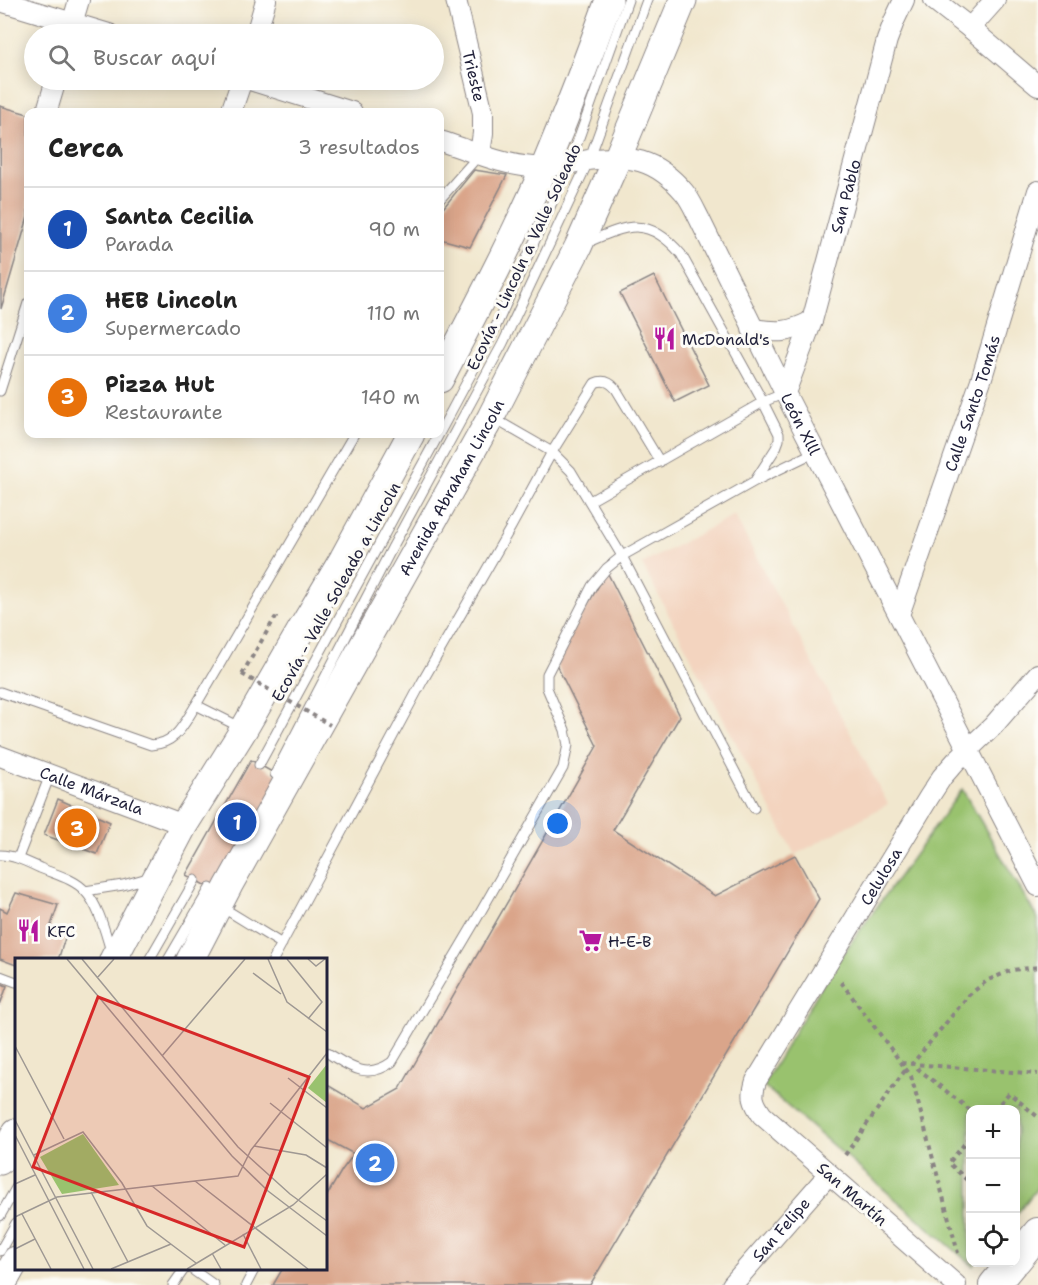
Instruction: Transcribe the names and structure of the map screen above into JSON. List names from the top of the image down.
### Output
{
  "streets": {
    "main road": ["Avenida Abraham Lincoln"],
    "street": [
      "Trieste",
      "San Pablo",
      "Calle Santo Tomás",
      "León Xlll",
      "Calle Márzala",
      "Celulosa",
      "San Martín",
      "San Felipe"
    ],
    "lane": ["Ecovía - Lincoln a Valle Soleado", "Ecovía - Valle Soleado a Lincoln"]
  },
  "crossings": [
    ["Trieste", "León Xlll"],
    ["San Pablo", "León Xlll"],
    ["Ecovía - Lincoln a Valle Soleado", "León Xlll"],
    ["Ecovía - Lincoln a Valle Soleado", "Ecovía - Valle Soleado a Lincoln"],
    ["Calle Santo Tomás", "León Xlll"],
    ["León Xlll", "Avenida Abraham Lincoln"],
    ["León Xlll", "Ecovía - Valle Soleado a Lincoln"],
    ["León Xlll", "Celulosa"],
    ["Celulosa", "San Martín"],
    ["San Martín", "San Felipe"]
  ],
  "places": {
    "restaurant": ["McDonald's", "KFC"],
    "supermarket": ["H-E-B"]
  },
  "page": {
    "search": "Buscar aquí",
    "heading": ["Cerca", "3 resultados"],
    "list": [
      {
        "mark": "1",
        "name": "Santa Cecilia",
        "note": "Parada",
        "value": "90 m"
      },
      {
        "mark": "2",
        "name": "HEB Lincoln",
        "note": "Supermercado",
        "value": "110 m"
      },
      {
        "mark": "3",
        "name": "Pizza Hut",
        "note": "Restaurante",
        "value": "140 m"
      }
    ],
    "pins": ["1", "3", "2"],
    "map_buttons": ["+", "−"]
  }
}
